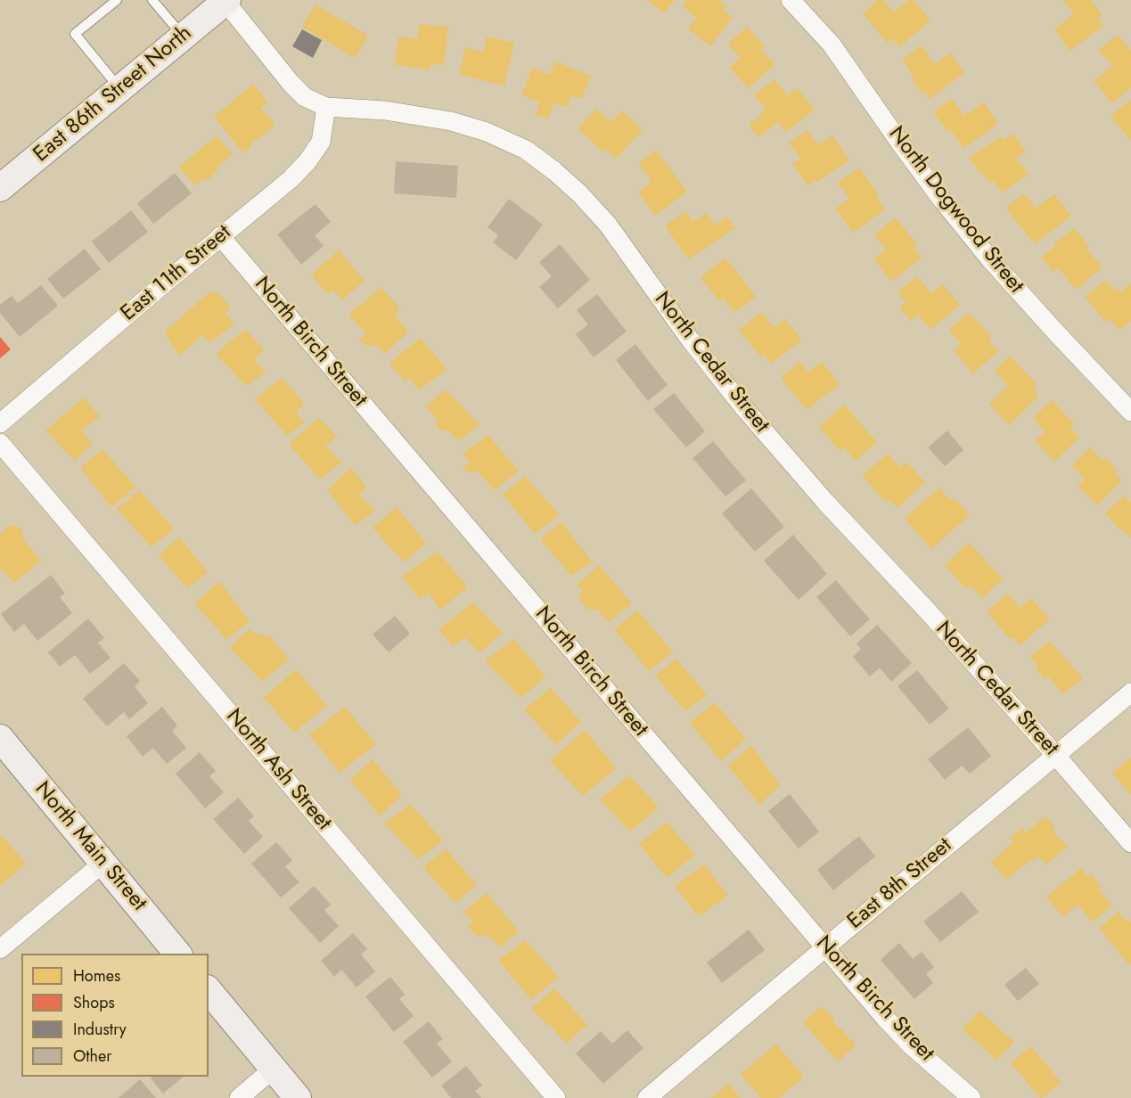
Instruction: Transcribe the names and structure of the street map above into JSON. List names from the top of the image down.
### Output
{
  "streets": {
    "main road": ["East 86th Street North", "North Main Street"],
    "street": [
      "North Dogwood Street",
      "East 11th Street",
      "North Birch Street",
      "North Cedar Street",
      "North Ash Street",
      "East 8th Street"
    ]
  },
  "crossings": [
    ["East 86th Street North", "North Cedar Street"],
    ["East 11th Street", "North Birch Street"],
    ["East 11th Street", "North Cedar Street"],
    ["North Birch Street", "East 8th Street"],
    ["North Cedar Street", "East 8th Street"]
  ],
  "legend": [
    "Homes",
    "Shops",
    "Industry",
    "Other"
  ]
}
